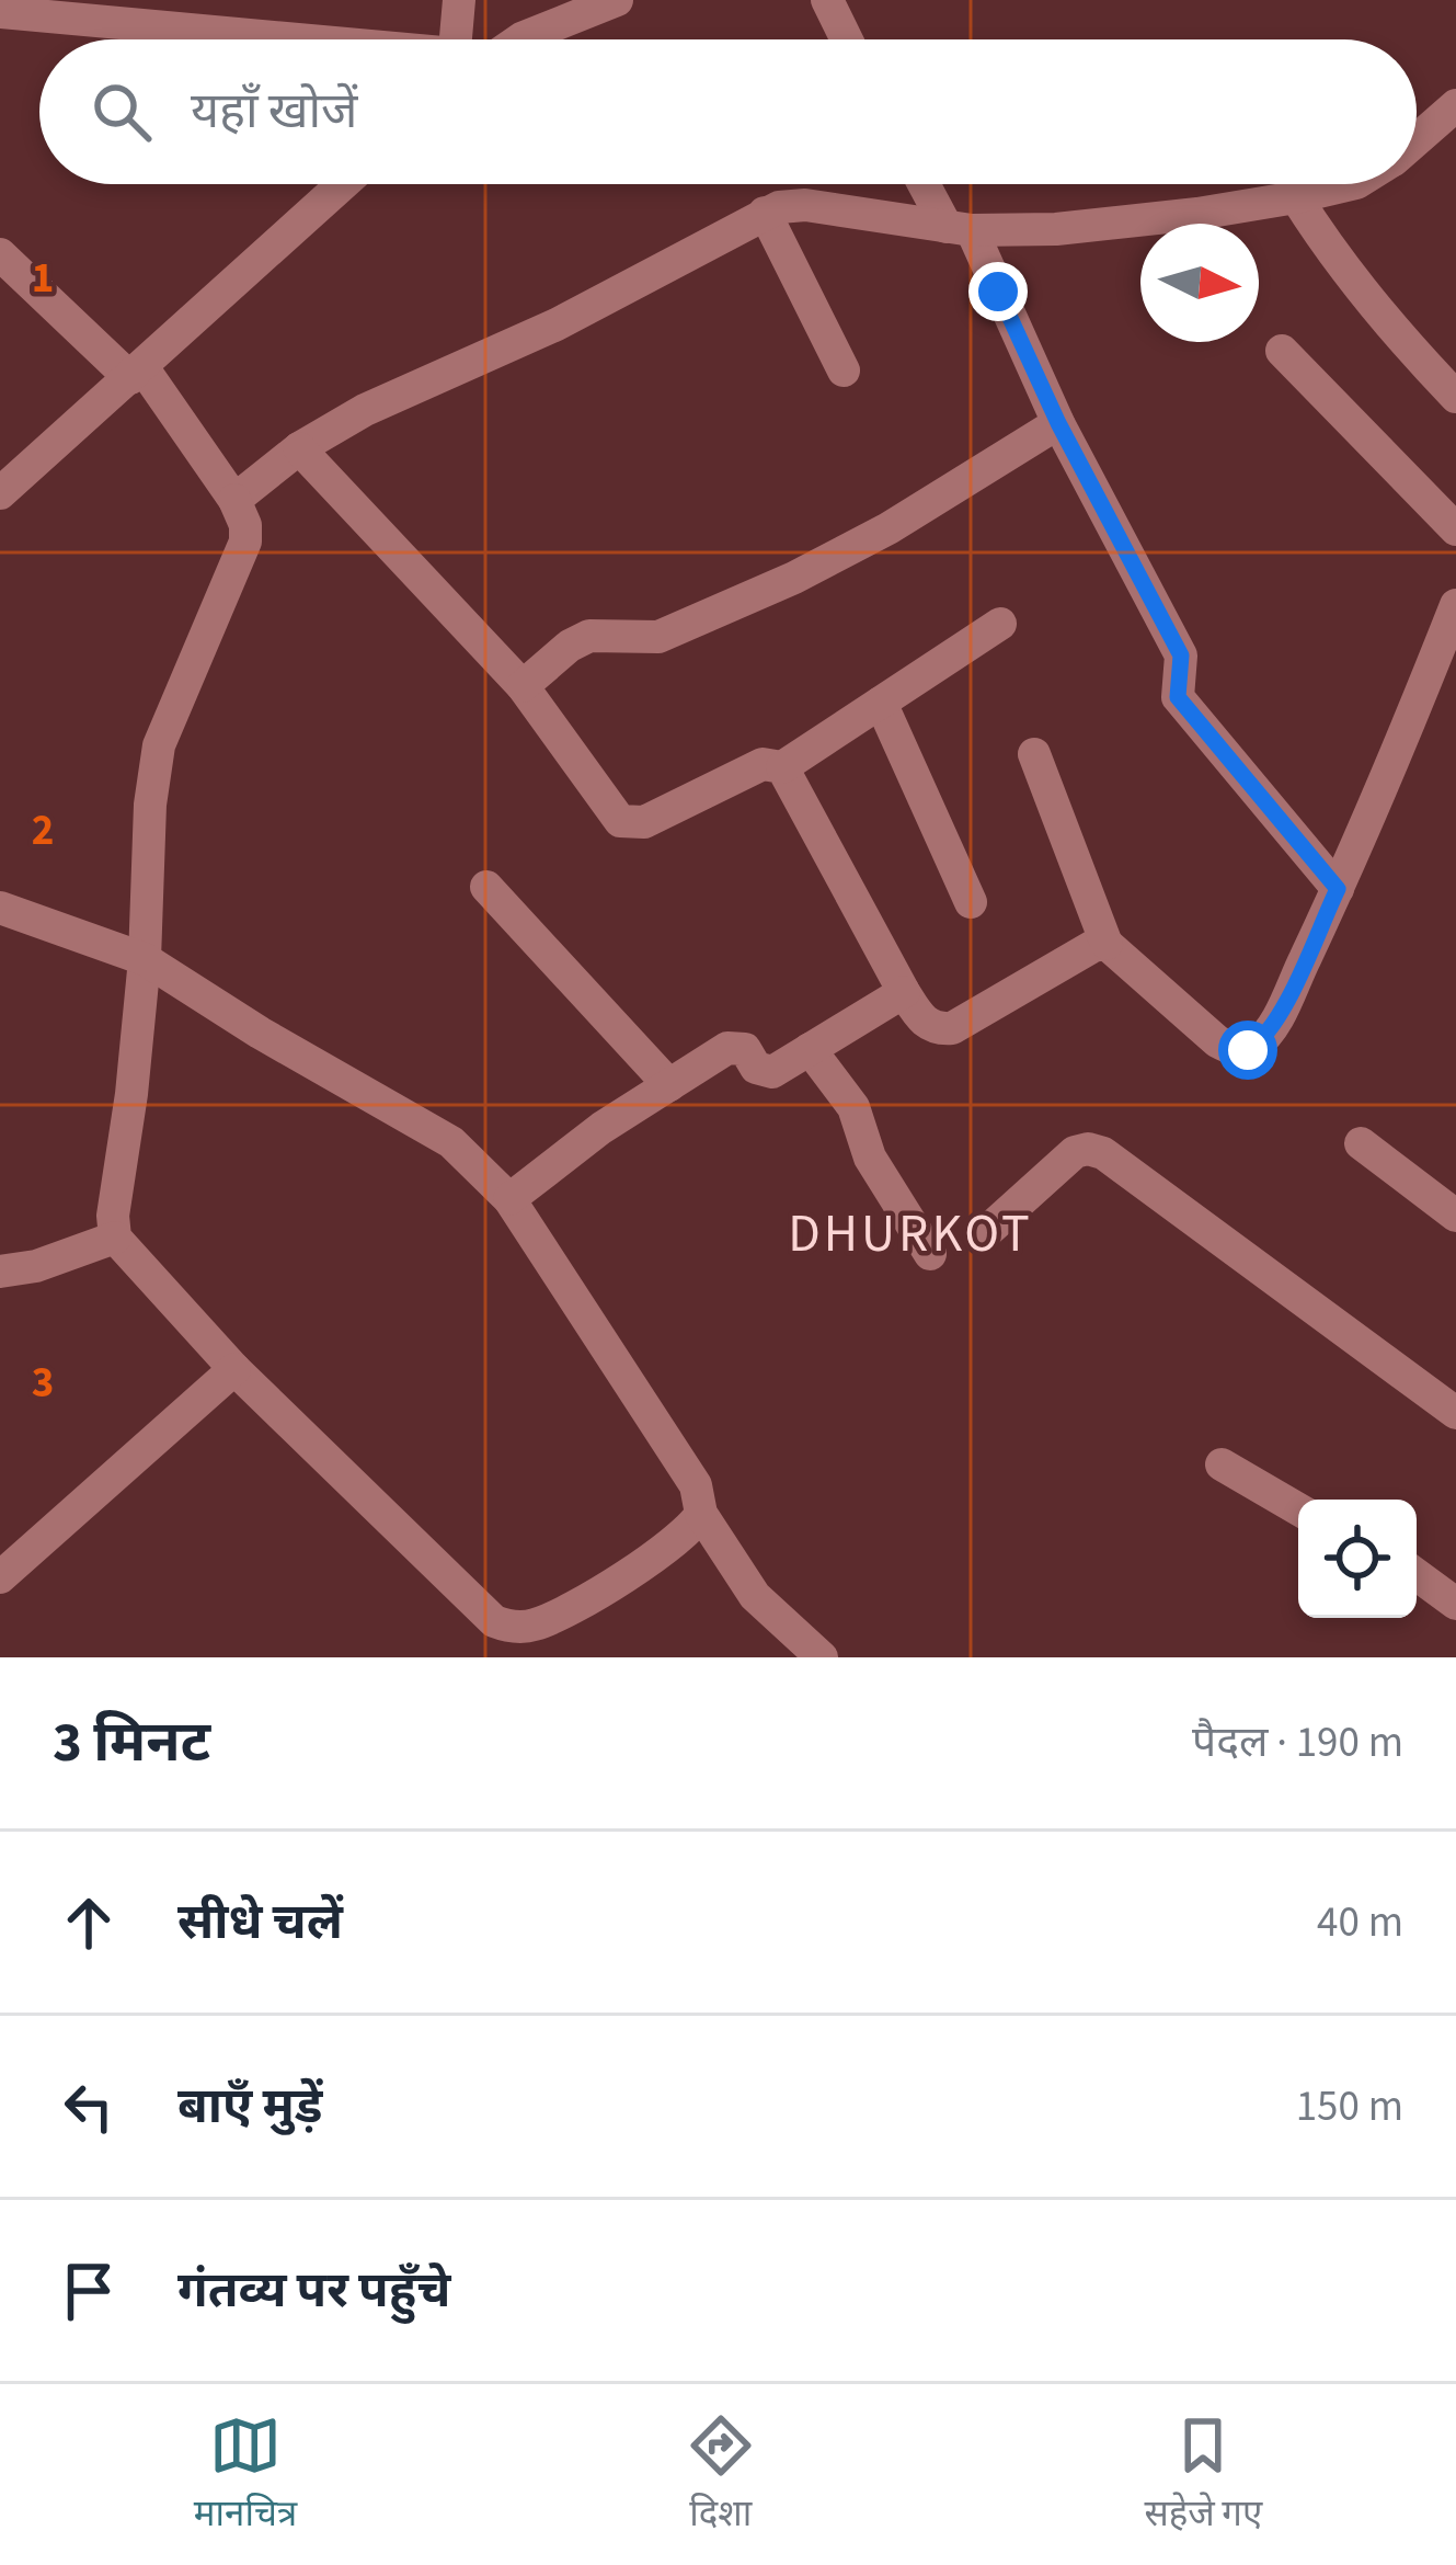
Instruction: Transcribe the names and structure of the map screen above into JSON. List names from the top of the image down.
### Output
{
  "districts": ["DHURKOT"],
  "north": "right",
  "page": {
    "search": "यहाँ खोजें",
    "heading": ["3 मिनट", "पैदल · 190 m"],
    "list": [
      ["सीधे चलें", "40 m"],
      ["बाएँ मुड़ें", "150 m"],
      "गंतव्य पर पहुँचे"
    ],
    "nav": ["मानचित्र", "दिशा", "सहेजे गए"]
  },
  "grid": {
    "rows": ["1", "2", "3"]
  }
}
